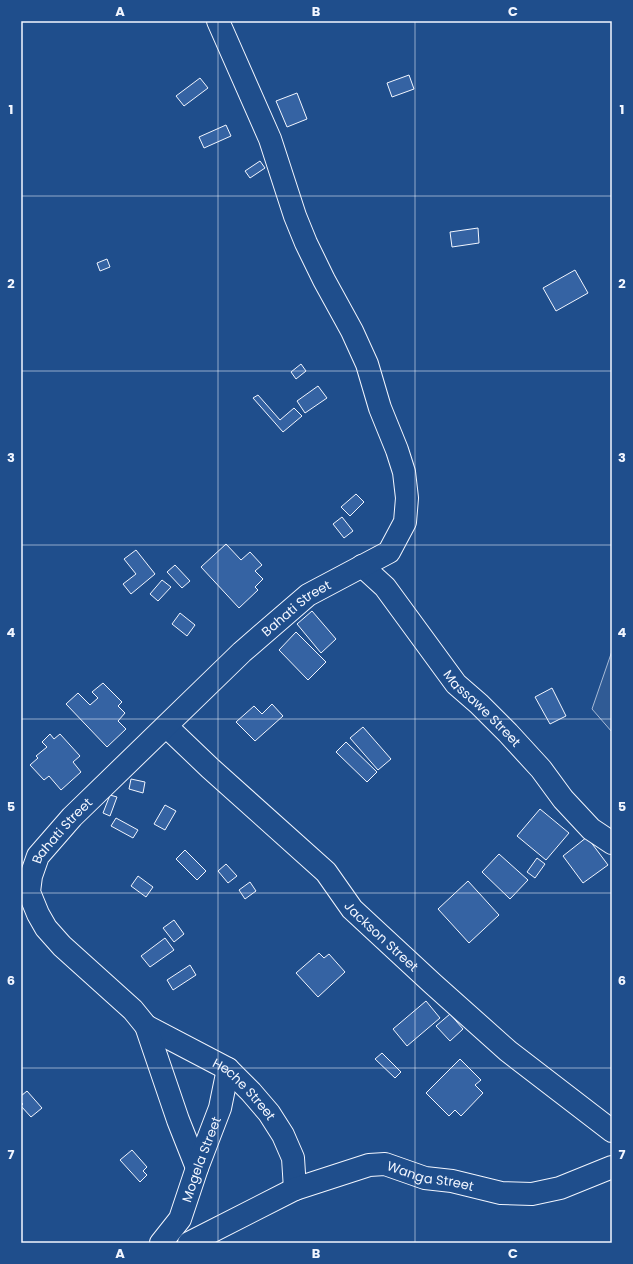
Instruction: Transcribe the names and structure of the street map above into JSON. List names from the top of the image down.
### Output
{
  "streets": {
    "street": [
      "Bahati Street",
      "Massawe Street",
      "Jackson Street",
      "Heche Street",
      "Mogela Street",
      "Wanga Street"
    ]
  },
  "crossings": [
    ["Bahati Street", "Massawe Street"],
    ["Bahati Street", "Jackson Street"],
    ["Bahati Street", "Heche Street"],
    ["Bahati Street", "Mogela Street"],
    ["Heche Street", "Mogela Street"],
    ["Heche Street", "Wanga Street"]
  ],
  "grid": {
    "columns": ["A", "B", "C"],
    "rows": [
      "1",
      "2",
      "3",
      "4",
      "5",
      "6",
      "7"
    ]
  }
}
